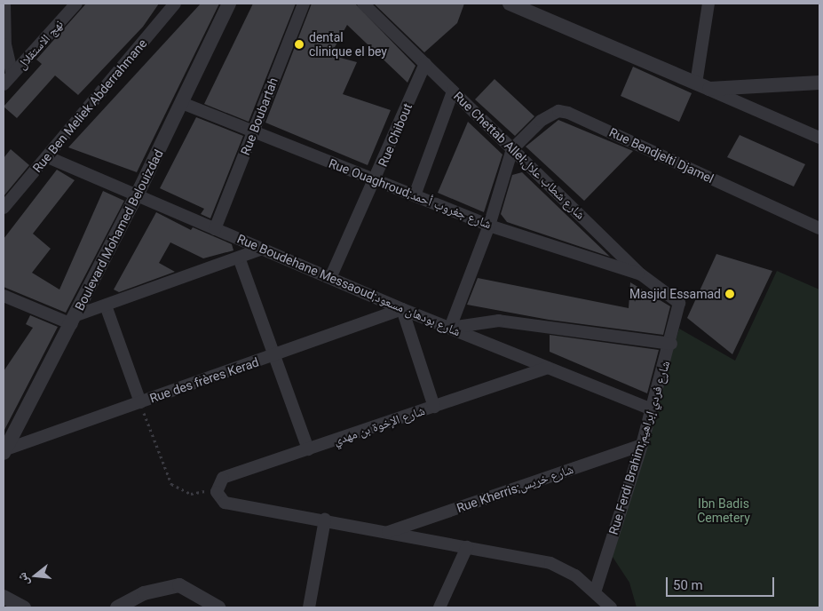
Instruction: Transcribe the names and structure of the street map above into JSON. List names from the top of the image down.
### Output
{
  "streets": {
    "street": [
      "نهج الاستقلال",
      "Rue Ben Meliek Abderrahmane",
      "Rue Boubartah",
      "Rue Chibout",
      "Rue Chettab Allel;شارع شطاب علال",
      "Rue Bendjelti Djamel",
      "Rue Ouaghroud;شارع جغروب أحمد",
      "Boulevard Mohamed Belouizdad",
      "Rue Boudehane Messaoud;شارع بودهان مسعود",
      "Rue des frères Kerad",
      "شارع الإخوة بن مهدي",
      "Rue Ferdi Brahim;شارع فردي إبراهيم",
      "Rue Kherris;شارع خريس"
    ]
  },
  "crossings": [
    ["Rue Ben Meliek Abderrahmane", "Rue Boudehane Messaoud;شارع بودهان مسعود"],
    ["Rue Boubartah", "Rue Ouaghroud;شارع جغروب أحمد"],
    ["Rue Boubartah", "Rue Boudehane Messaoud;شارع بودهان مسعود"],
    ["Rue Chibout", "Rue Chettab Allel;شارع شطاب علال"],
    ["Rue Chibout", "Rue Ouaghroud;شارع جغروب أحمد"],
    ["Rue Chibout", "Rue Boudehane Messaoud;شارع بودهان مسعود"],
    ["Rue Chettab Allel;شارع شطاب علال", "Rue Bendjelti Djamel"],
    ["Rue Chettab Allel;شارع شطاب علال", "Rue Ouaghroud;شارع جغروب أحمد"],
    ["Rue Chettab Allel;شارع شطاب علال", "Rue Ferdi Brahim;شارع فردي إبراهيم"],
    ["Rue Ouaghroud;شارع جغروب أحمد", "Boulevard Mohamed Belouizdad"],
    ["Boulevard Mohamed Belouizdad", "Rue Boudehane Messaoud;شارع بودهان مسعود"],
    ["Boulevard Mohamed Belouizdad", "Rue des frères Kerad"],
    ["Rue Boudehane Messaoud;شارع بودهان مسعود", "Rue des frères Kerad"],
    ["Rue Boudehane Messaoud;شارع بودهان مسعود", "شارع الإخوة بن مهدي"],
    ["Rue Boudehane Messaoud;شارع بودهان مسعود", "Rue Ferdi Brahim;شارع فردي إبراهيم"],
    ["Rue Ferdi Brahim;شارع فردي إبراهيم", "Rue Kherris;شارع خريس"]
  ],
  "parks": ["Ibn Badis Cemetery"],
  "places": ["dental clinique el bey", "Masjid Essamad"],
  "scale_bar": "50 m",
  "north": "left"
}
